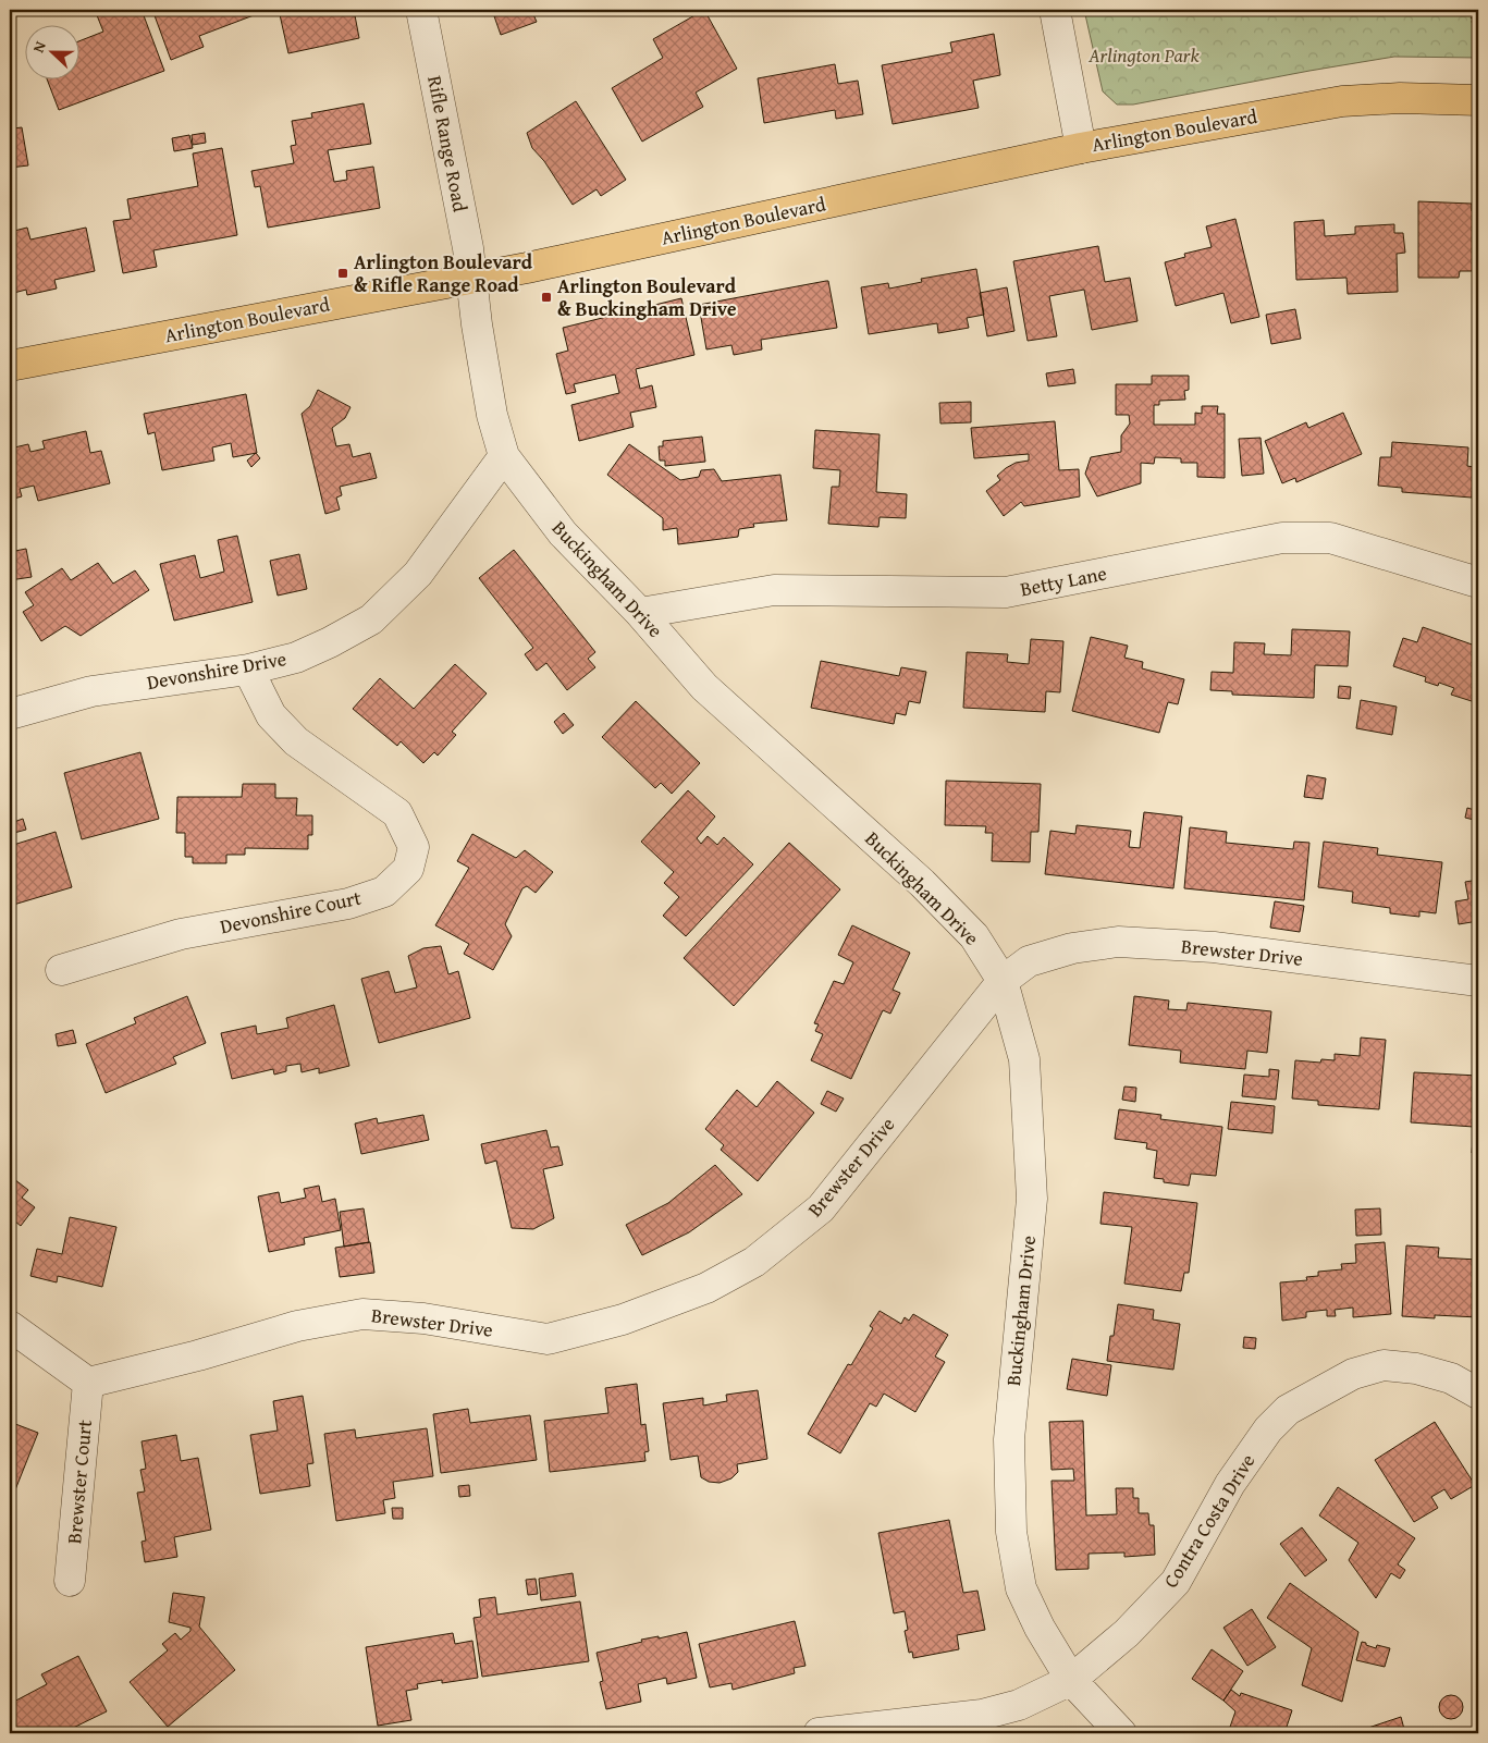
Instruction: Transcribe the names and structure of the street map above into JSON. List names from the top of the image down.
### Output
{
  "streets": {
    "main road": ["Arlington Boulevard"],
    "street": [
      "Rifle Range Road",
      "Buckingham Drive",
      "Betty Lane",
      "Devonshire Drive",
      "Devonshire Court",
      "Brewster Drive",
      "Brewster Court",
      "Contra Costa Drive"
    ]
  },
  "crossings": [
    ["Arlington Boulevard", "Rifle Range Road"],
    ["Arlington Boulevard", "Buckingham Drive"],
    ["Rifle Range Road", "Buckingham Drive"],
    ["Buckingham Drive", "Betty Lane"],
    ["Buckingham Drive", "Devonshire Drive"],
    ["Buckingham Drive", "Brewster Drive"],
    ["Buckingham Drive", "Contra Costa Drive"],
    ["Devonshire Drive", "Devonshire Court"],
    ["Brewster Drive", "Brewster Court"]
  ],
  "parks": ["Arlington Park"],
  "places": {
    "transit": ["Arlington Boulevard & Rifle Range Road", "Arlington Boulevard & Buckingham Drive"]
  },
  "north": "left"
}
